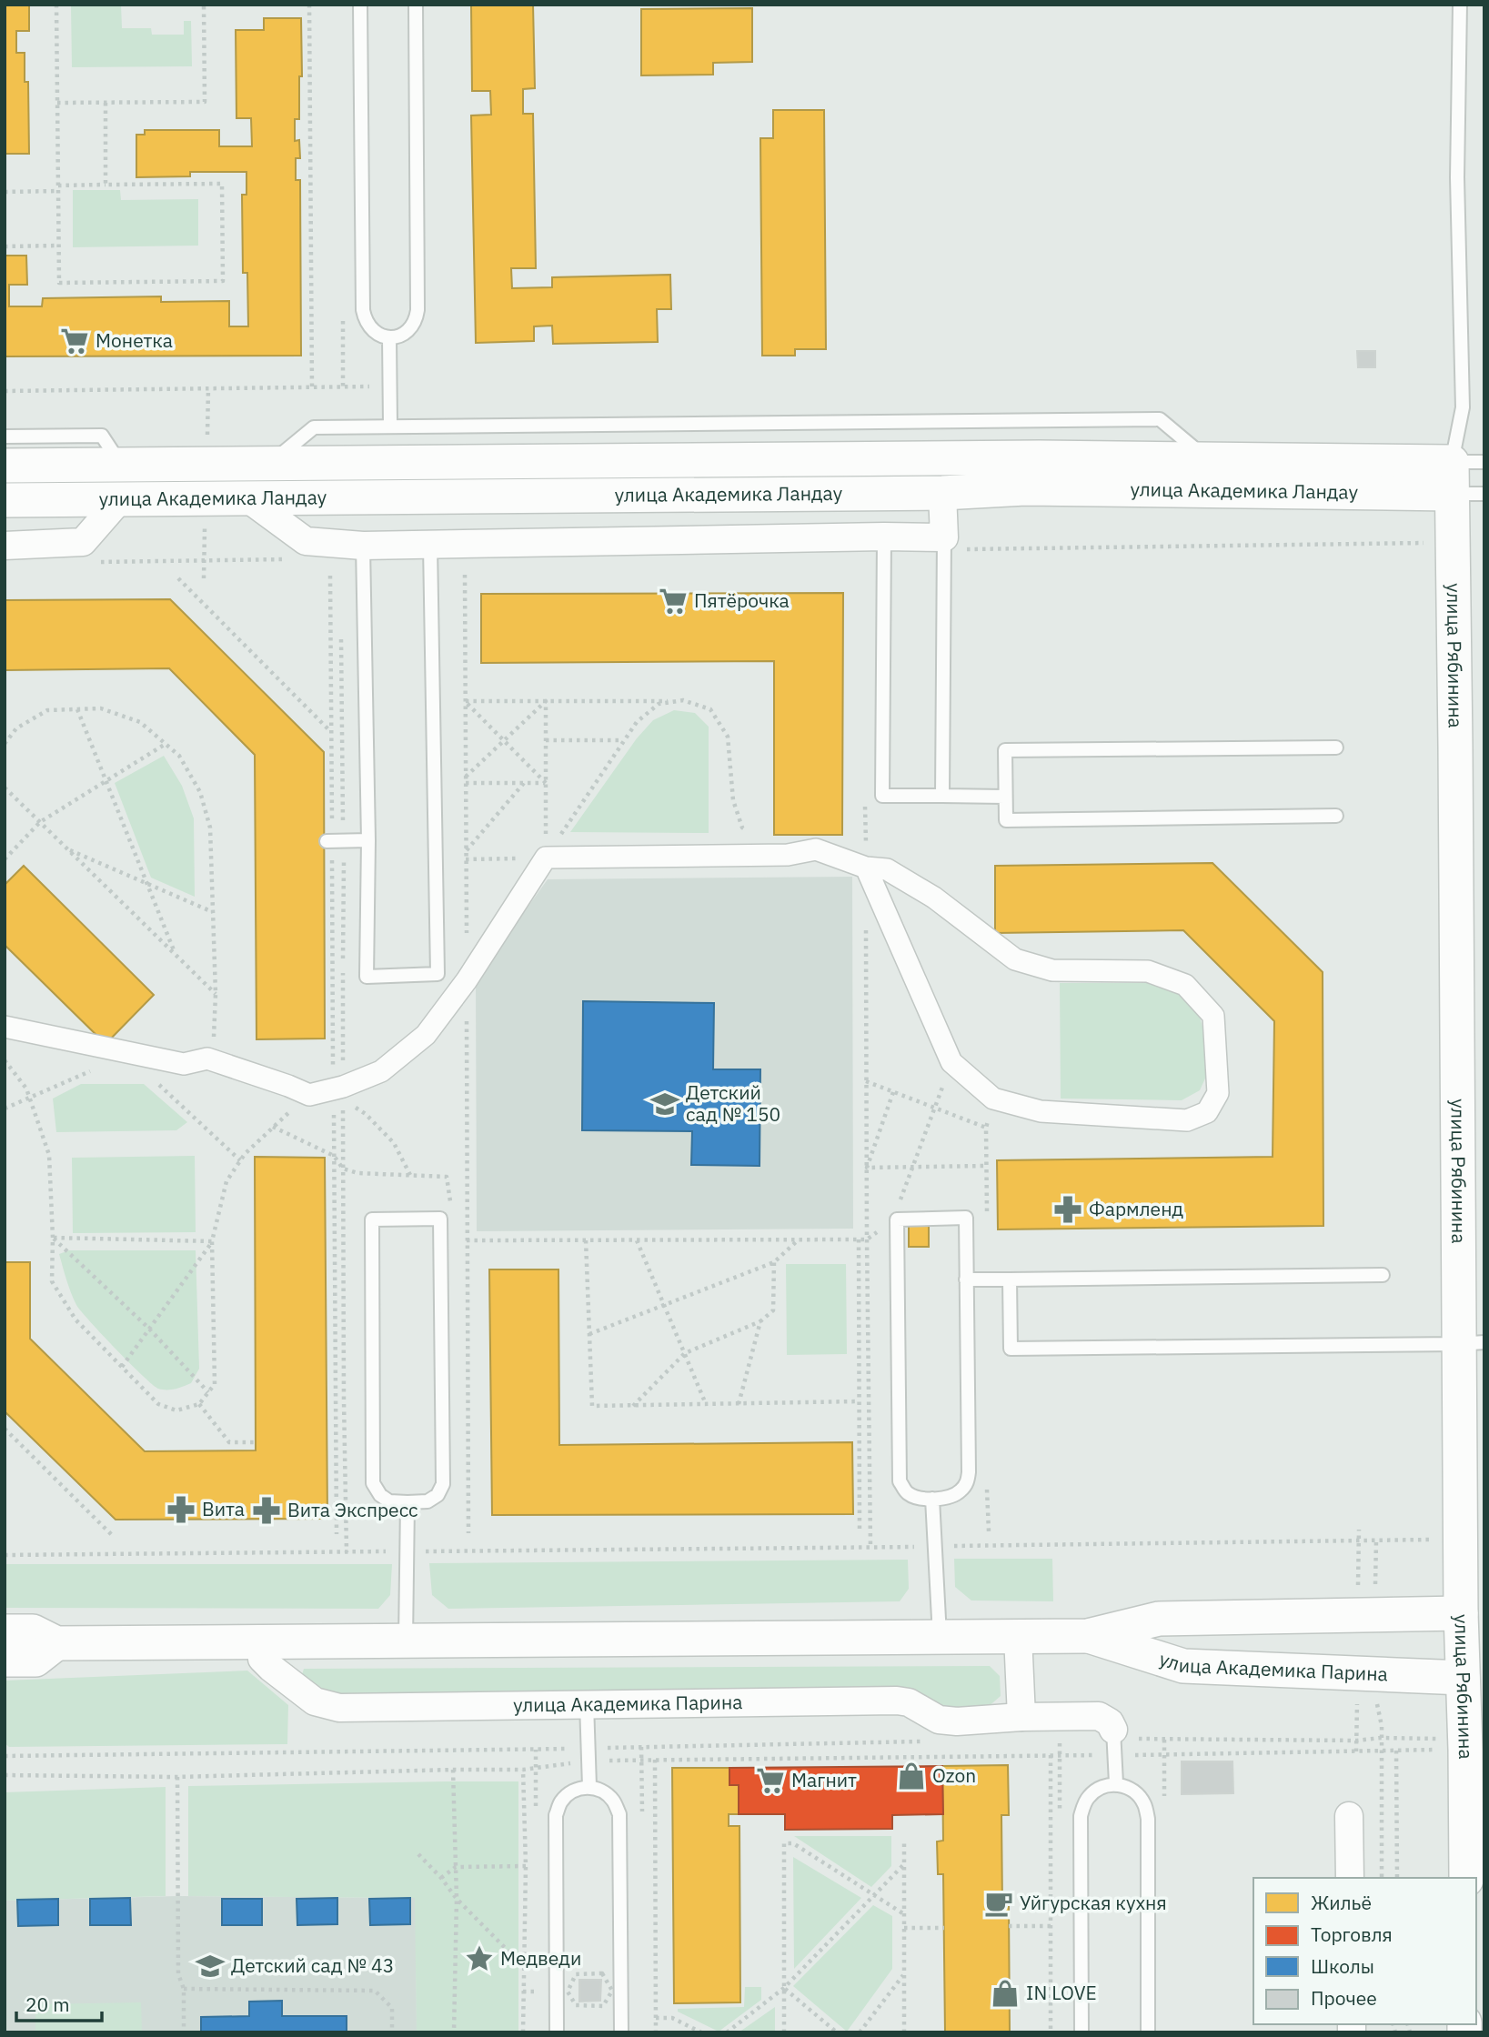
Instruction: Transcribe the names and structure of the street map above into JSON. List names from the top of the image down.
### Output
{
  "streets": {
    "street": ["улица Академика Ландау", "улица Рябинина", "улица Академика Парина"]
  },
  "crossings": [
    ["улица Академика Ландау", "улица Рябинина"],
    ["улица Рябинина", "улица Академика Парина"]
  ],
  "places": {
    "supermarket": ["Монетка", "Пятёрочка", "Магнит"],
    "school or university": ["Детский сад № 150", "Детский сад № 43"],
    "pharmacy": ["Фармленд", "Вита", "Вита Экспресс"],
    "shop": ["Ozon", "IN LOVE"],
    "cafe": ["Уйгурская кухня"],
    "place": ["Медведи"]
  },
  "legend": [
    "Жильё",
    "Торговля",
    "Школы",
    "Прочее"
  ],
  "scale_bar": "20 m"
}
